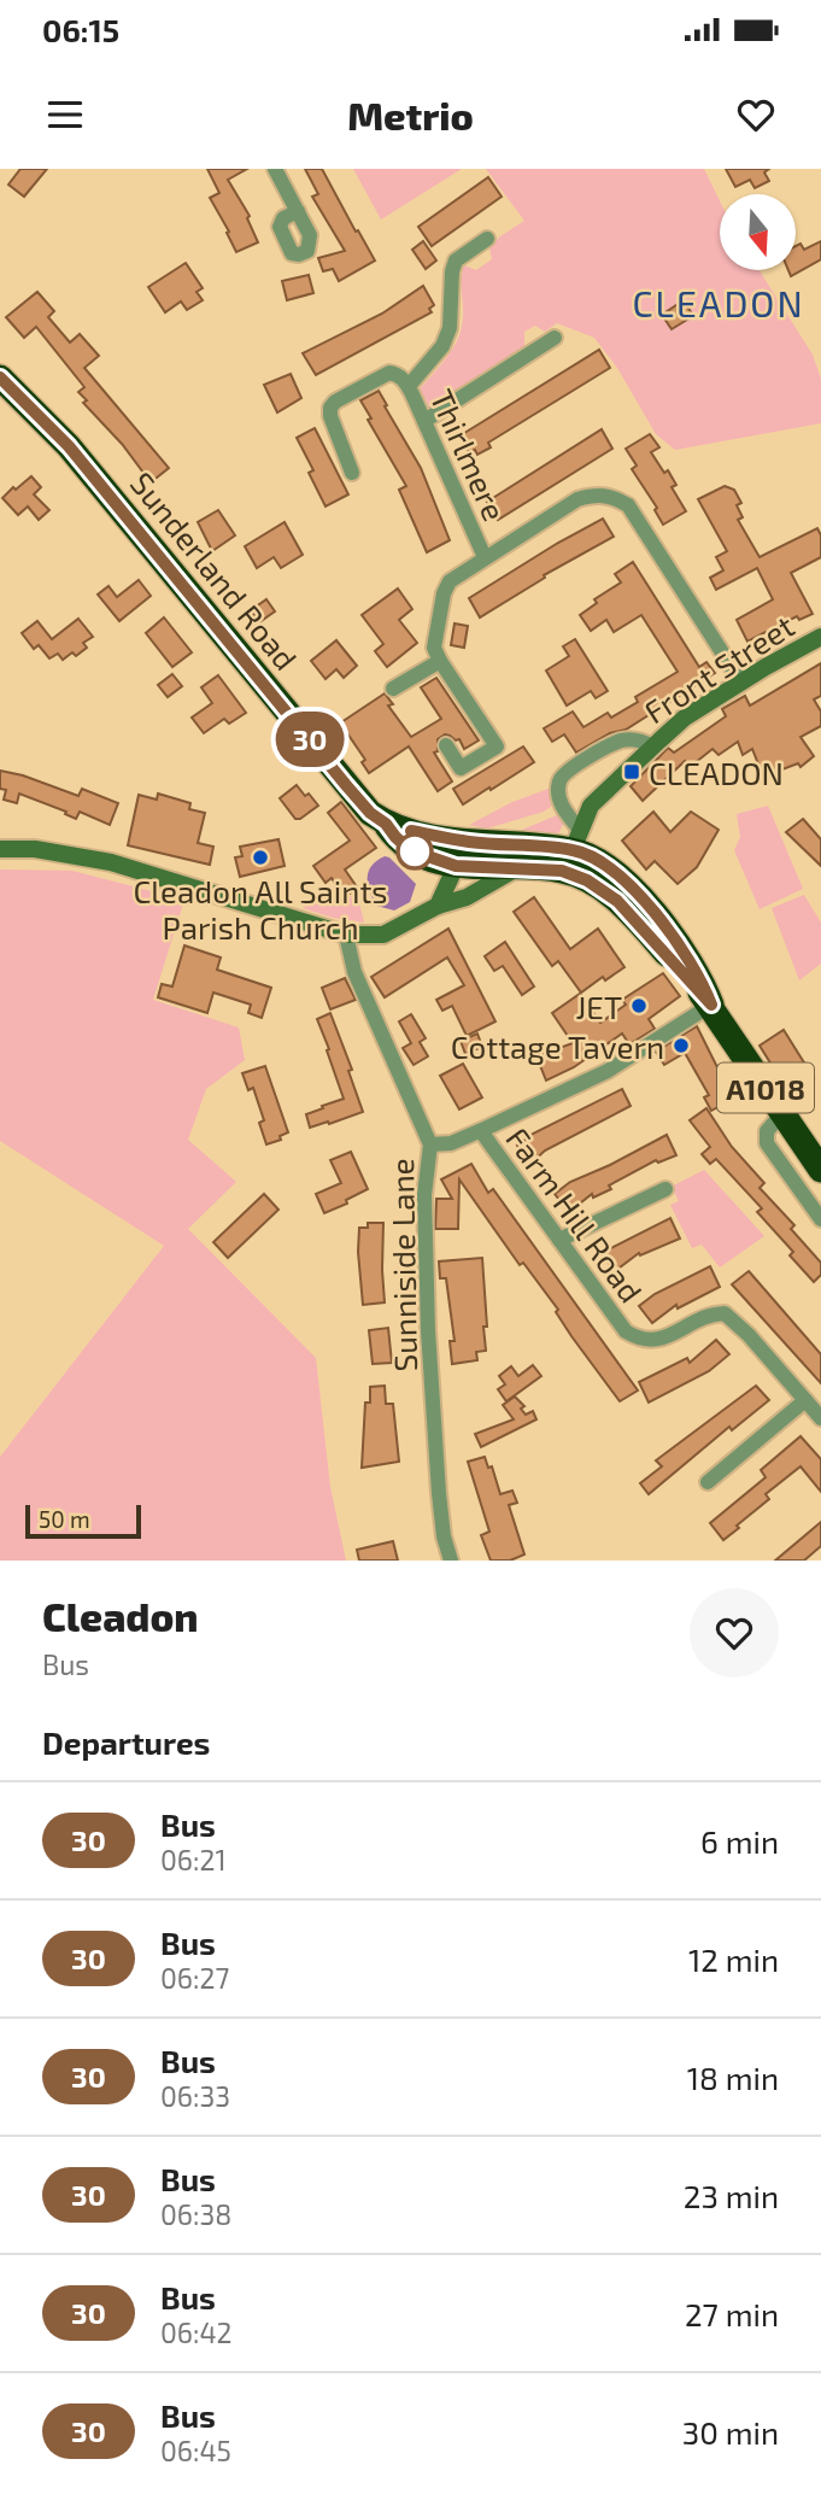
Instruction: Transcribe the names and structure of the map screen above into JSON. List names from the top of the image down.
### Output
{
  "streets": {
    "highway": ["Sunderland Road", "A1018"],
    "street": [
      "Thirlmere",
      "Front Street",
      "Farm Hill Road",
      "Sunniside Lane"
    ]
  },
  "crossings": [
    ["Sunderland Road", "A1018"],
    ["Front Street", "A1018"]
  ],
  "districts": ["CLEADON"],
  "places": {
    "transit": ["CLEADON"],
    "other": ["Cleadon All Saints Parish Church", "JET", "Cottage Tavern"]
  },
  "lines": ["bus line 30"],
  "scale_bar": "50 m",
  "north": "bottom",
  "page": {
    "status": "06:15",
    "header": "Metrio",
    "on_map": "30",
    "scale": "50 m",
    "heading": [
      ["Cleadon", "Bus"],
      "Departures"
    ],
    "list": [
      {
        "mark": "30",
        "name": "Bus",
        "note": "06:21",
        "value": "6 min"
      },
      {
        "mark": "30",
        "name": "Bus",
        "note": "06:27",
        "value": "12 min"
      },
      {
        "mark": "30",
        "name": "Bus",
        "note": "06:33",
        "value": "18 min"
      },
      {
        "mark": "30",
        "name": "Bus",
        "note": "06:38",
        "value": "23 min"
      },
      {
        "mark": "30",
        "name": "Bus",
        "note": "06:42",
        "value": "27 min"
      },
      {
        "mark": "30",
        "name": "Bus",
        "note": "06:45",
        "value": "30 min"
      }
    ]
  }
}
